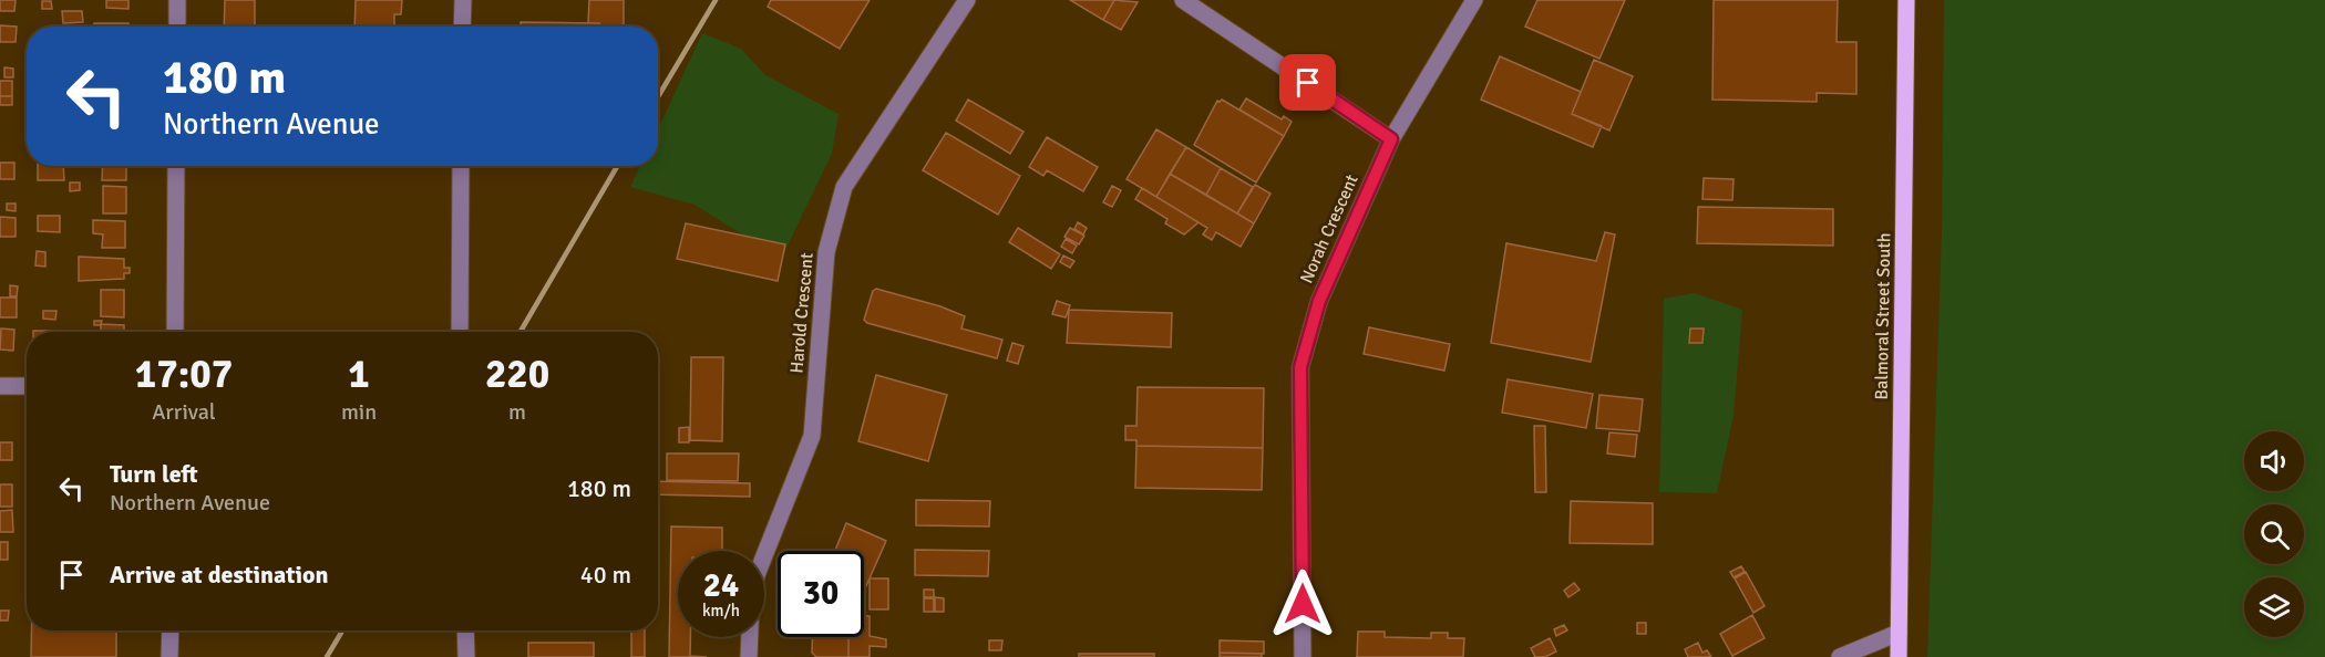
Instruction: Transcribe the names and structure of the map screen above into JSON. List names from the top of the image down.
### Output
{
  "streets": {
    "main road": ["Balmoral Street South"],
    "street": ["Norah Crescent", "Harold Crescent"]
  },
  "page": {
    "turn": ["180 m", "Northern Avenue"],
    "eta": [
      "17:07",
      "Arrival",
      "1",
      "min",
      "220",
      "m"
    ],
    "list": [
      {
        "name": "Turn left",
        "note": "Northern Avenue",
        "value": "180 m"
      },
      {
        "name": "Arrive at destination",
        "value": "40 m"
      }
    ],
    "speed": "24 km/h",
    "limit": "30"
  }
}
